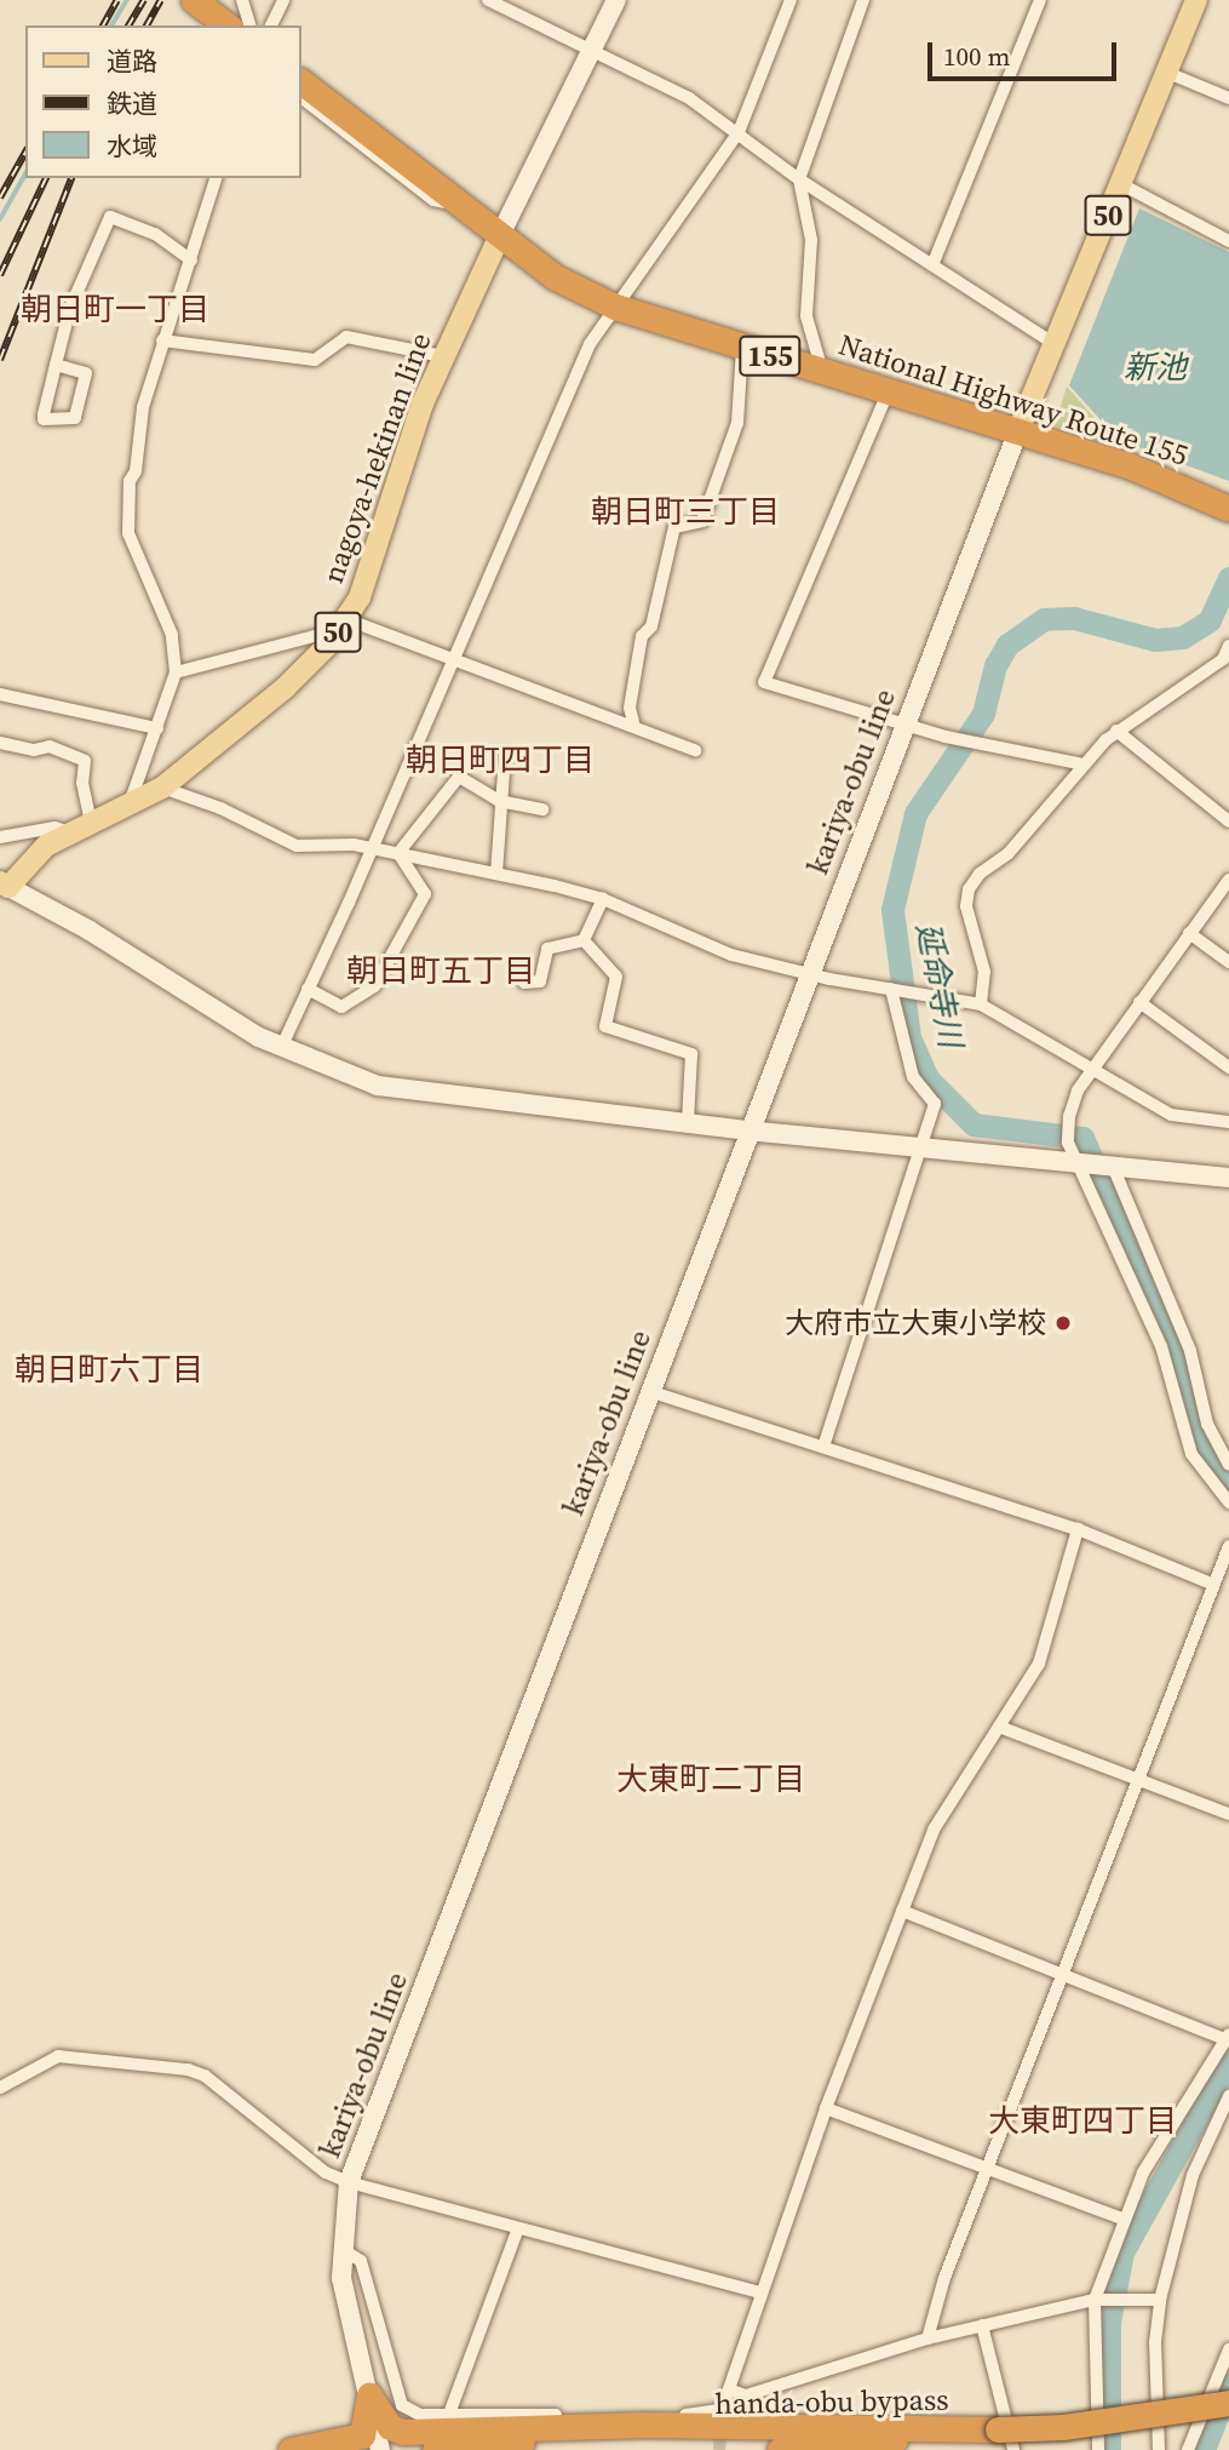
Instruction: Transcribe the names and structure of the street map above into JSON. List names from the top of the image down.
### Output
{
  "streets": {
    "highway": ["155", "National Highway Route 155", "handa-obu bypass"],
    "main road": ["50", "nagoya-hekinan line", "kariya-obu line"]
  },
  "crossings": [
    ["50", "National Highway Route 155"],
    ["50", "kariya-obu line"],
    ["National Highway Route 155", "nagoya-hekinan line"],
    ["National Highway Route 155", "kariya-obu line"]
  ],
  "districts": [
    "朝日町一丁目",
    "朝日町三丁目",
    "朝日町四丁目",
    "朝日町五丁目",
    "朝日町六丁目",
    "大東町二丁目",
    "大東町四丁目"
  ],
  "water": ["新池", "延命寺川"],
  "places": ["大府市立大東小学校"],
  "legend": ["道路", "鉄道", "水域"],
  "scale_bar": "100 m"
}
